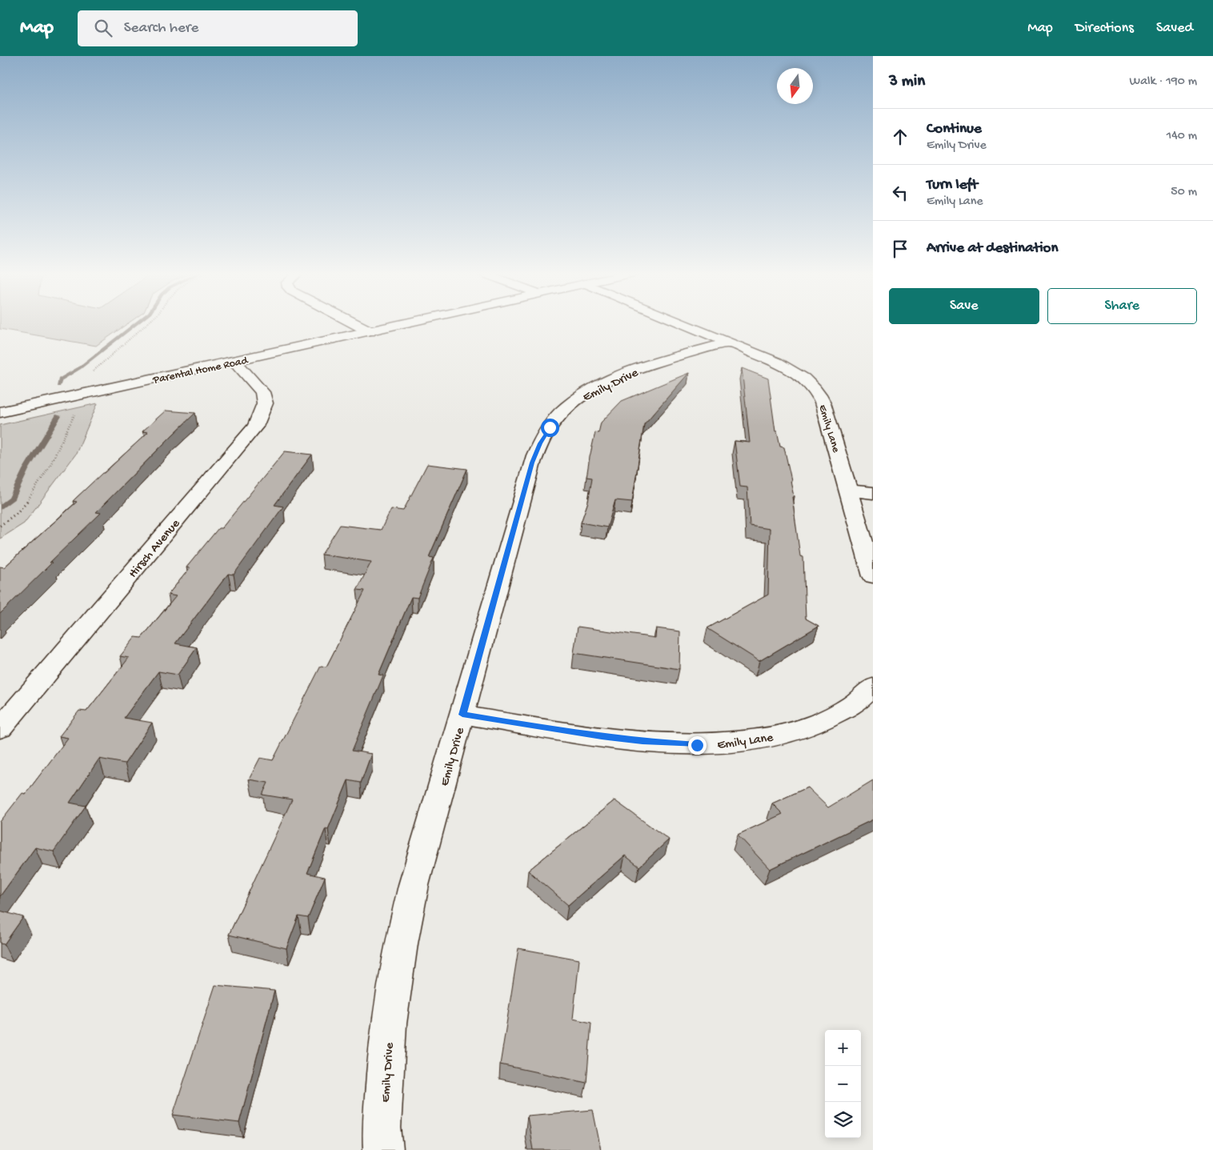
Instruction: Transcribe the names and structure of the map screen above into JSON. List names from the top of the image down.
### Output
{
  "streets": {
    "street": [
      "Parental Home Road",
      "Emily Drive",
      "Emily Lane",
      "Hirsch Avenue"
    ]
  },
  "crossings": [
    ["Parental Home Road", "Hirsch Avenue"],
    ["Emily Drive", "Emily Lane"]
  ],
  "north": "bottom",
  "page": {
    "header": "Map",
    "search": "Search here",
    "nav": ["Map", "Directions", "Saved"],
    "heading": ["3 min", "Walk · 190 m"],
    "list": [
      ["Continue", "Emily Drive", "140 m"],
      ["Turn left", "Emily Lane", "50 m"],
      "Arrive at destination"
    ],
    "buttons": ["Save", "Share"],
    "map_buttons": ["+", "−"]
  }
}
